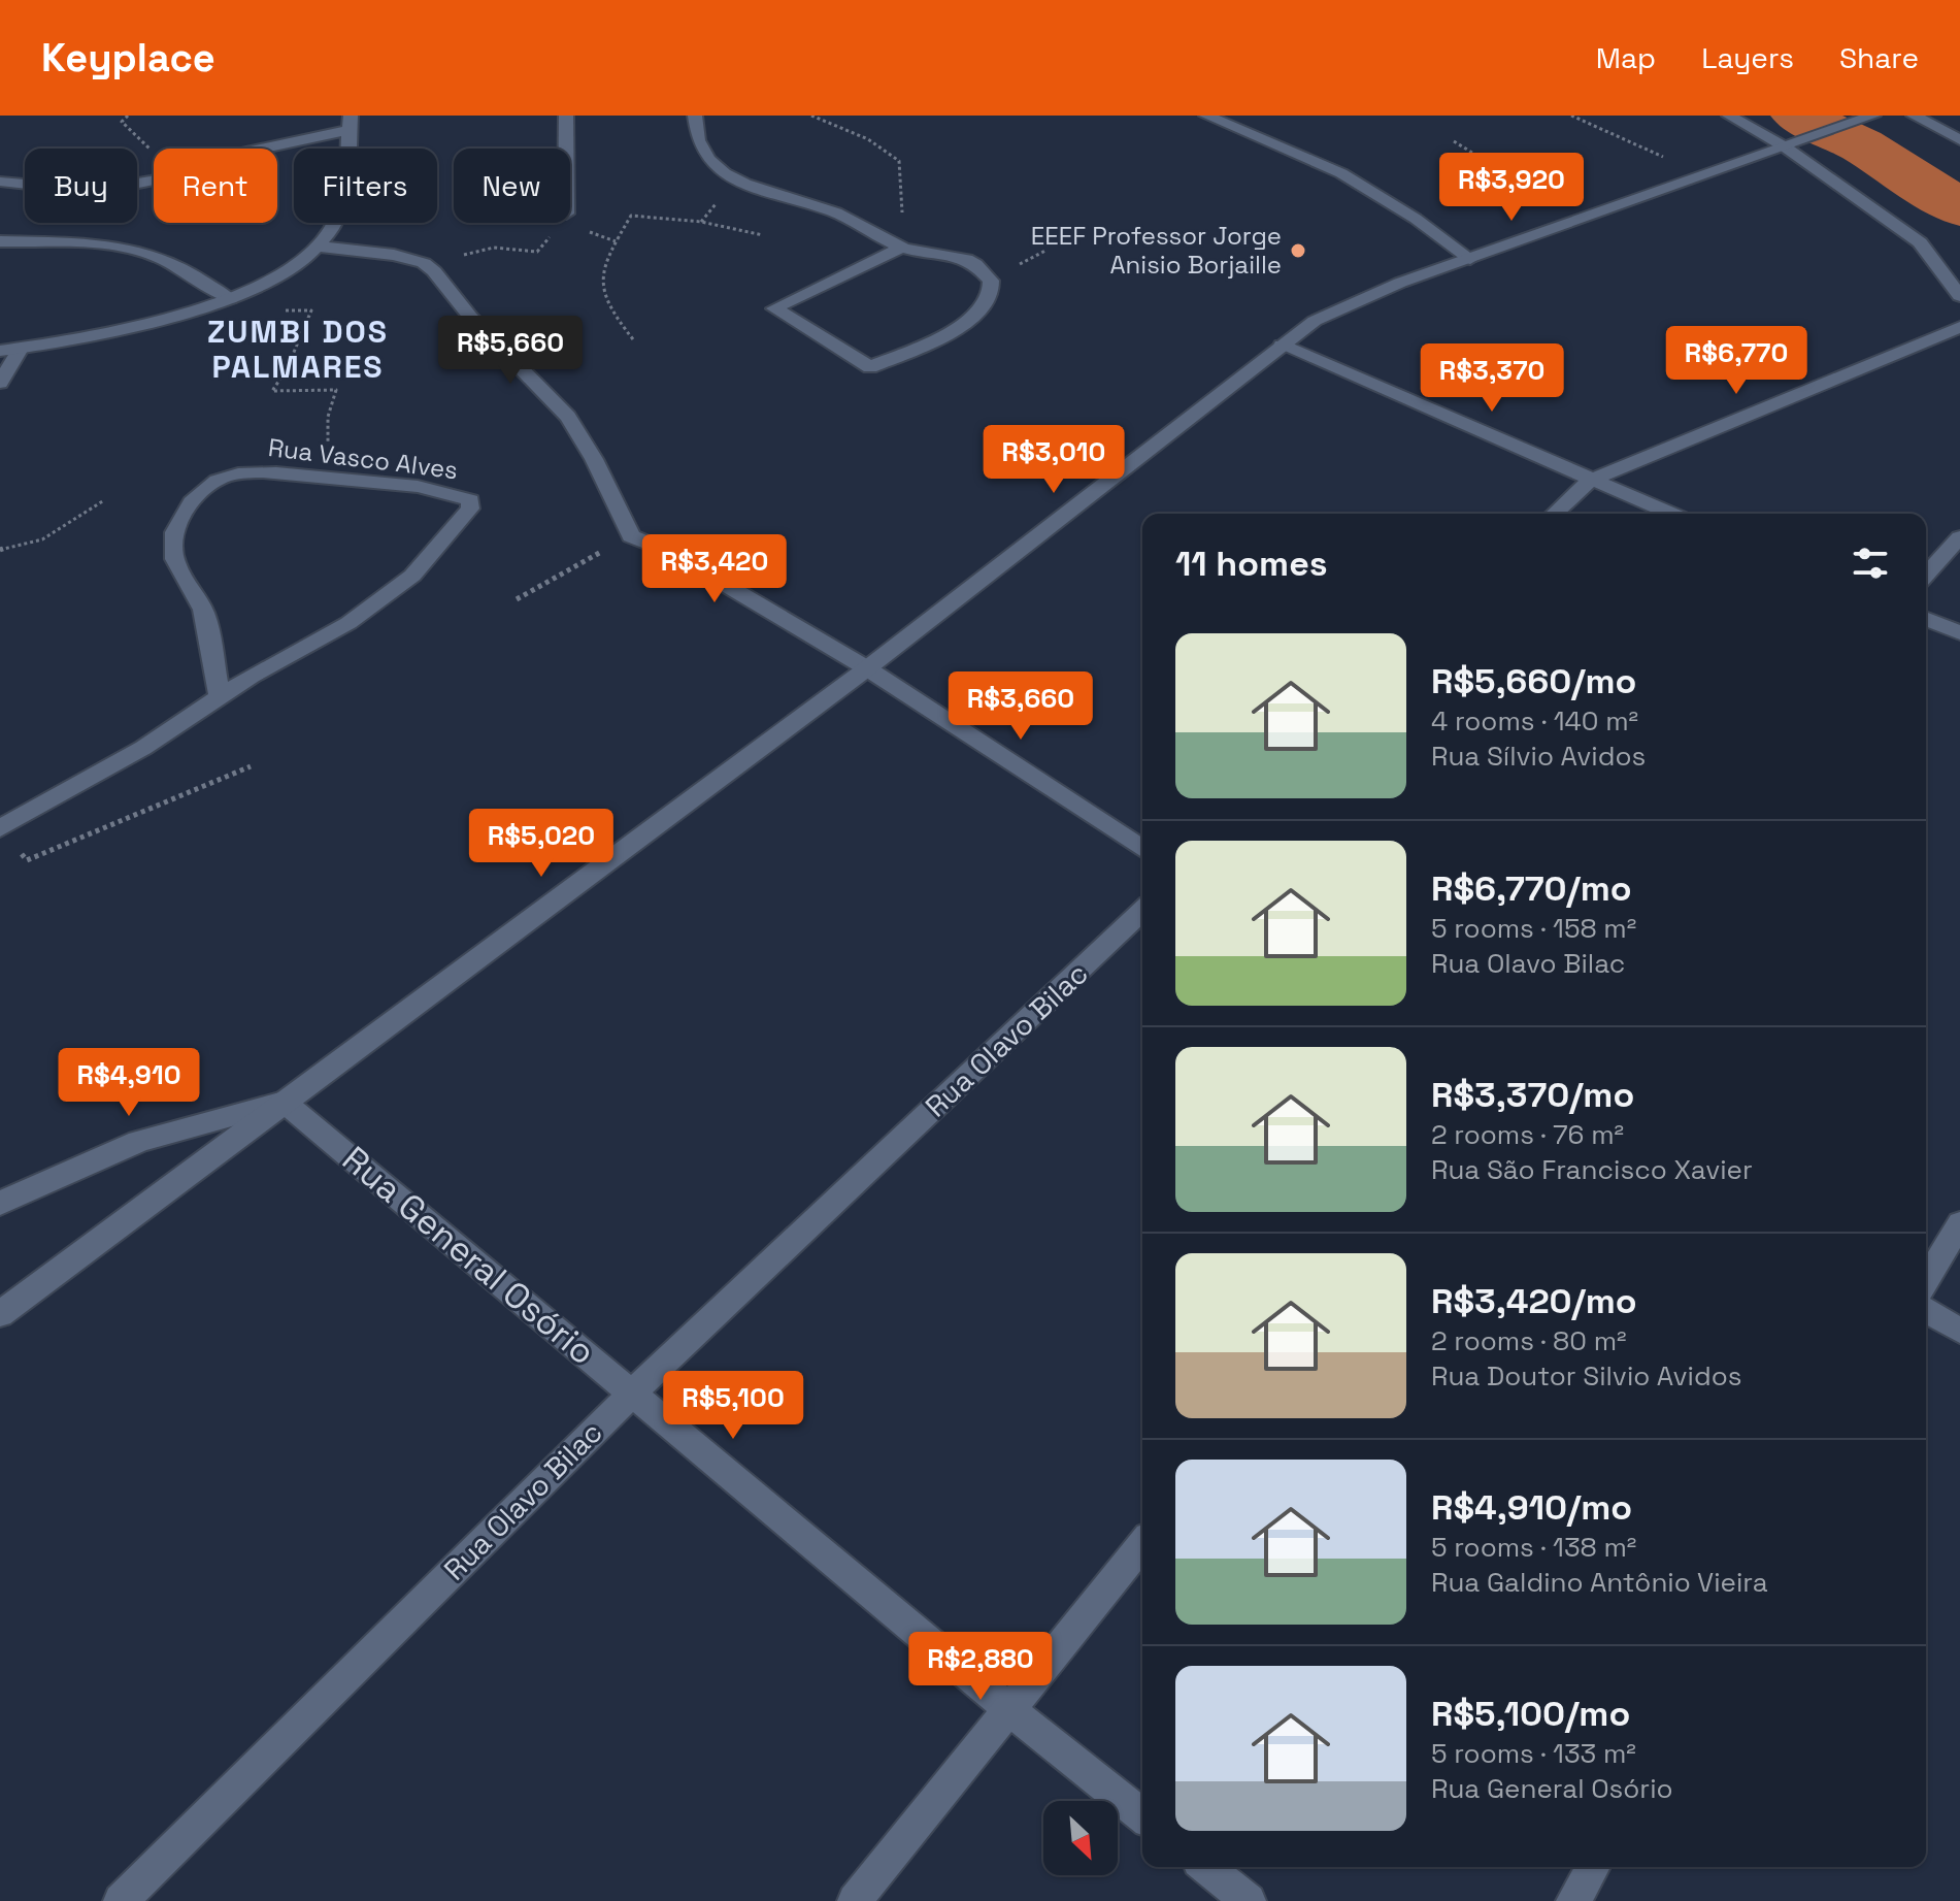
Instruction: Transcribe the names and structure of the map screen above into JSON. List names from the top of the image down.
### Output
{
  "streets": {
    "street": ["Rua Vasco Alves", "Rua Olavo Bilac", "Rua General Osório"]
  },
  "crossings": [
    ["Rua Olavo Bilac", "Rua General Osório"]
  ],
  "districts": ["ZUMBI DOS PALMARES"],
  "places": ["EEEF Professor Jorge Anisio Borjaille"],
  "north": "bottom right",
  "page": {
    "header": "Keyplace",
    "nav": ["Map", "Layers", "Share"],
    "chip": [
      "Buy",
      "Rent",
      "Filters",
      "New"
    ],
    "price": [
      "R$3,920",
      "R$5,660",
      "R$6,770",
      "R$3,370",
      "R$3,010",
      "R$3,420",
      "R$3,660",
      "R$5,020",
      "R$4,910",
      "R$5,100",
      "R$2,880"
    ],
    "heading": "11 homes",
    "list": [
      {
        "name": "R$5,660/mo",
        "note": "4 rooms · 140 m² · Rua Sílvio Avidos"
      },
      {
        "name": "R$6,770/mo",
        "note": "5 rooms · 158 m² · Rua Olavo Bilac"
      },
      {
        "name": "R$3,370/mo",
        "note": "2 rooms · 76 m² · Rua São Francisco Xavier"
      },
      {
        "name": "R$3,420/mo",
        "note": "2 rooms · 80 m² · Rua Doutor Silvio Avidos"
      },
      {
        "name": "R$4,910/mo",
        "note": "5 rooms · 138 m² · Rua Galdino Antônio Vieira"
      },
      {
        "name": "R$5,100/mo",
        "note": "5 rooms · 133 m² · Rua General Osório"
      }
    ]
  }
}
